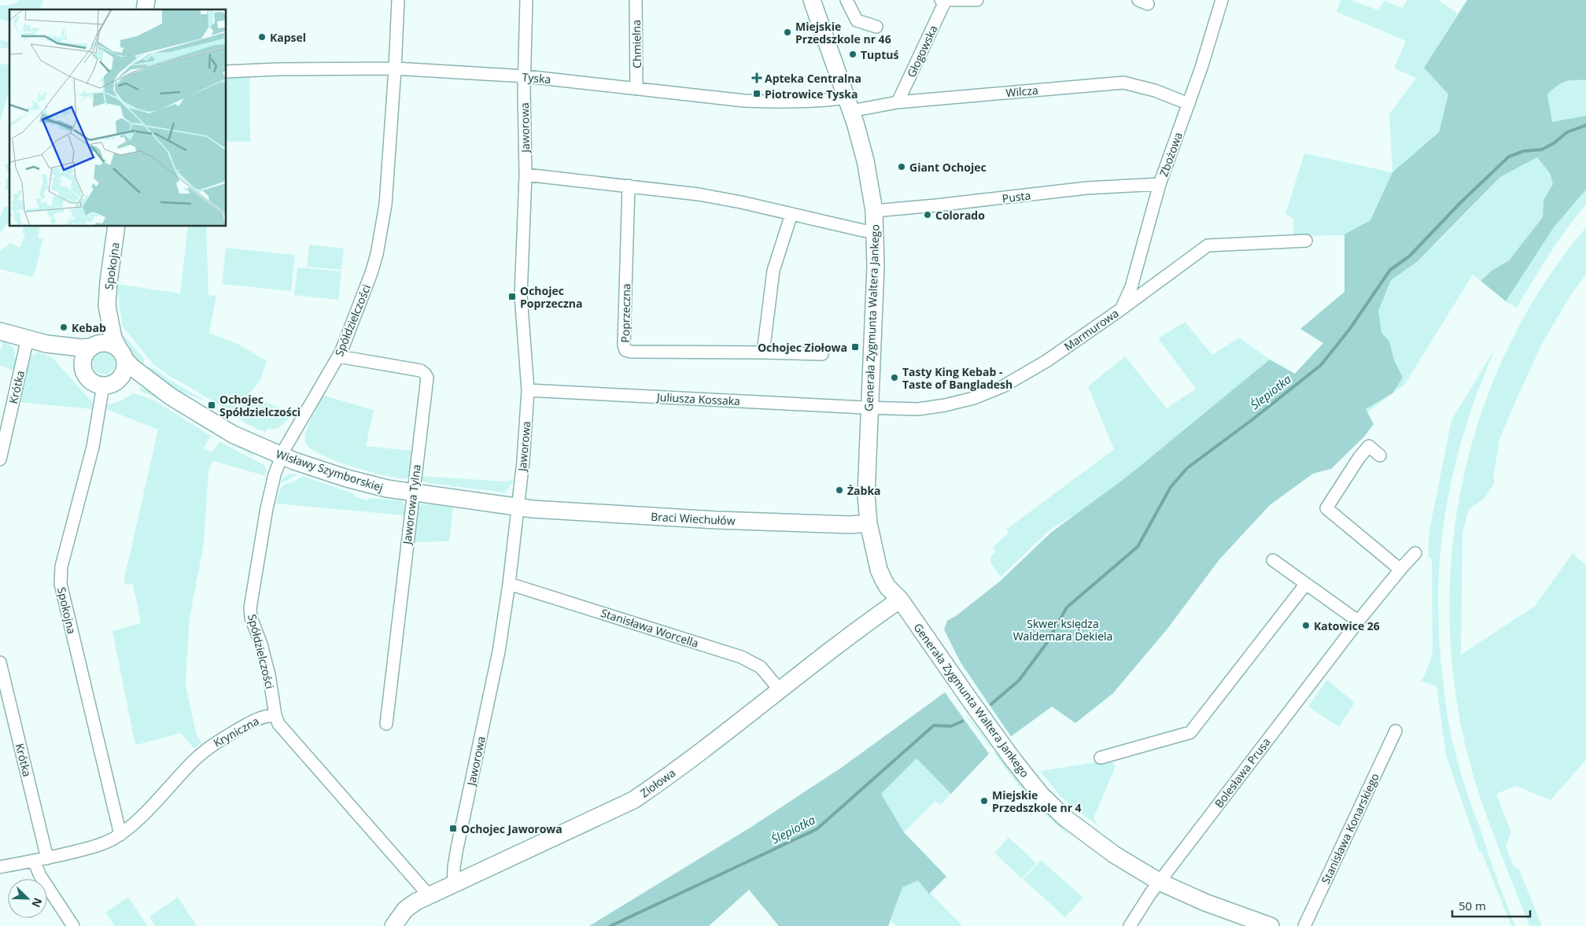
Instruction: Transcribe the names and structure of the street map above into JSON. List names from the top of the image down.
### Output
{
  "streets": {
    "street": [
      "Chmielna",
      "Głogowska",
      "Tyska",
      "Wilcza",
      "Jaworowa",
      "Zbożowa",
      "Pusta",
      "Spokojna",
      "Poprzeczna",
      "Generała Zygmunta Waltera Jankego",
      "Spółdzielczości",
      "Marmurowa",
      "Krótka",
      "Juliusza Kossaka",
      "Wisławy Szymborskiej",
      "Jaworowa Tylna",
      "Braci Wiechułów",
      "Stanisława Worcella",
      "Kryniczna",
      "Bolesława Prusa",
      "Ziołowa",
      "Stanisława Konarskiego"
    ]
  },
  "crossings": [
    ["Chmielna", "Tyska"],
    ["Głogowska", "Wilcza"],
    ["Tyska", "Wilcza"],
    ["Tyska", "Jaworowa"],
    ["Tyska", "Generała Zygmunta Waltera Jankego"],
    ["Tyska", "Spółdzielczości"],
    ["Wilcza", "Zbożowa"],
    ["Wilcza", "Generała Zygmunta Waltera Jankego"],
    ["Jaworowa", "Juliusza Kossaka"],
    ["Jaworowa", "Wisławy Szymborskiej"],
    ["Jaworowa", "Braci Wiechułów"],
    ["Jaworowa", "Stanisława Worcella"],
    ["Jaworowa", "Ziołowa"],
    ["Zbożowa", "Pusta"],
    ["Zbożowa", "Marmurowa"],
    ["Pusta", "Generała Zygmunta Waltera Jankego"],
    ["Spokojna", "Wisławy Szymborskiej"],
    ["Spokojna", "Kryniczna"],
    ["Generała Zygmunta Waltera Jankego", "Marmurowa"],
    ["Generała Zygmunta Waltera Jankego", "Juliusza Kossaka"],
    ["Generała Zygmunta Waltera Jankego", "Braci Wiechułów"],
    ["Generała Zygmunta Waltera Jankego", "Bolesława Prusa"],
    ["Generała Zygmunta Waltera Jankego", "Ziołowa"],
    ["Spółdzielczości", "Wisławy Szymborskiej"],
    ["Spółdzielczości", "Jaworowa Tylna"],
    ["Spółdzielczości", "Kryniczna"],
    ["Marmurowa", "Juliusza Kossaka"],
    ["Krótka", "Kryniczna"],
    ["Wisławy Szymborskiej", "Jaworowa Tylna"],
    ["Wisławy Szymborskiej", "Braci Wiechułów"],
    ["Stanisława Worcella", "Ziołowa"]
  ],
  "water": ["Ślepiotka"],
  "parks": ["Skwer księdza Waldemara Dekiela"],
  "places": {
    "other": [
      "Miejskie Przedszkole nr 46",
      "Kapsel",
      "Tuptuś",
      "Giant Ochojec",
      "Colorado",
      "Kebab",
      "Tasty King Kebab - Taste of Bangladesh",
      "Żabka",
      "Katowice 26",
      "Miejskie Przedszkole nr 4"
    ],
    "health": ["Apteka Centralna"],
    "transit": [
      "Piotrowice Tyska",
      "Ochojec Poprzeczna",
      "Ochojec Ziołowa",
      "Ochojec Spółdzielczości",
      "Ochojec Jaworowa"
    ]
  },
  "scale_bar": "50 m",
  "north": "bottom right"
}
